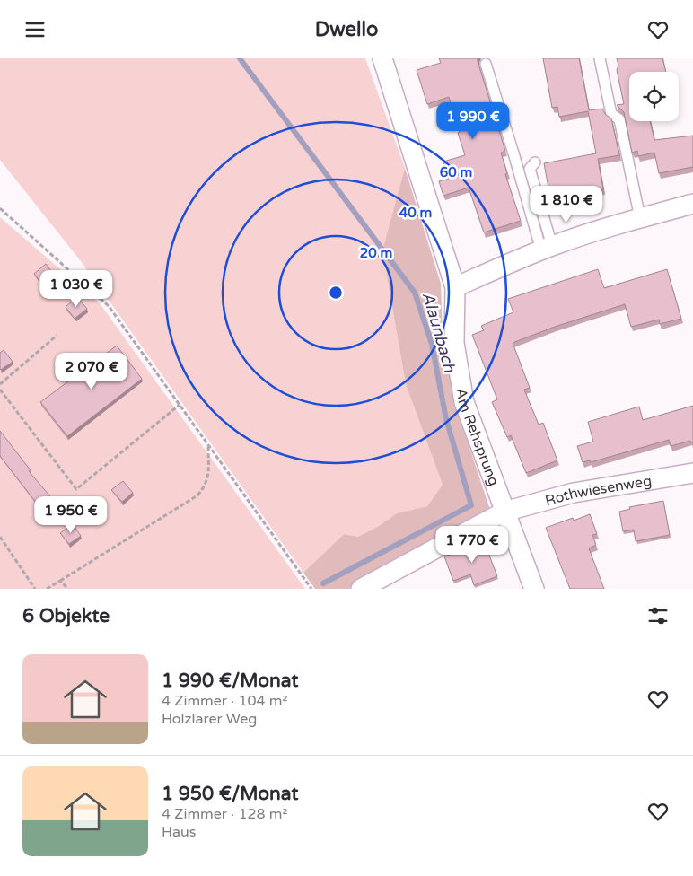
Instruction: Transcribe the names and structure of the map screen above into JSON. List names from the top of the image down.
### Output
{
  "streets": {
    "street": ["Am Rehsprung", "Rothwiesenweg"]
  },
  "crossings": [
    ["Am Rehsprung", "Rothwiesenweg"]
  ],
  "water": ["Alaunbach"],
  "page": {
    "header": "Dwello",
    "price": [
      "1 990 €",
      "1 810 €",
      "1 030 €",
      "2 070 €",
      "1 950 €",
      "1 770 €"
    ],
    "heading": "6 Objekte",
    "list": [
      {
        "name": "1 990 €/Monat",
        "note": "4 Zimmer · 104 m² · Holzlarer Weg"
      },
      {
        "name": "1 950 €/Monat",
        "note": "4 Zimmer · 128 m² · Haus"
      }
    ]
  },
  "rings": ["60 m", "40 m", "20 m"]
}
